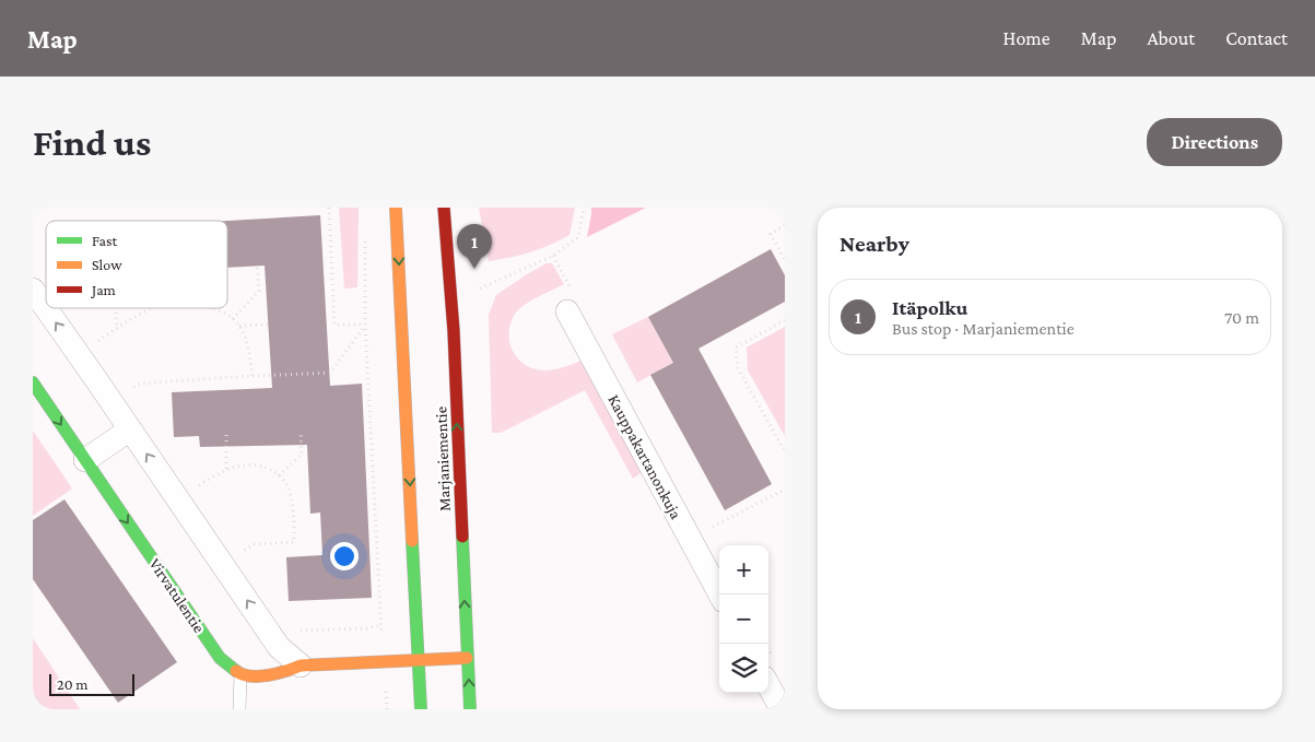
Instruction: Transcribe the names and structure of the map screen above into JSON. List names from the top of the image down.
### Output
{
  "streets": {
    "main road": ["Marjaniementie", "Virvatulentie"],
    "street": ["Kauppakartanonkuja"]
  },
  "one_way": ["Virvatulentie"],
  "legend": ["Fast", "Slow", "Jam"],
  "scale_bar": "20 m",
  "page": {
    "header": "Map",
    "nav": [
      "Home",
      "Map",
      "About",
      "Contact"
    ],
    "buttons": "Directions",
    "title": "Find us",
    "heading": "Nearby",
    "pins": "1",
    "list": [
      {
        "mark": "1",
        "name": "Itäpolku",
        "note": "Bus stop · Marjaniementie",
        "value": "70 m"
      }
    ],
    "map_buttons": ["+", "−"],
    "scale": "20 m"
  }
}
